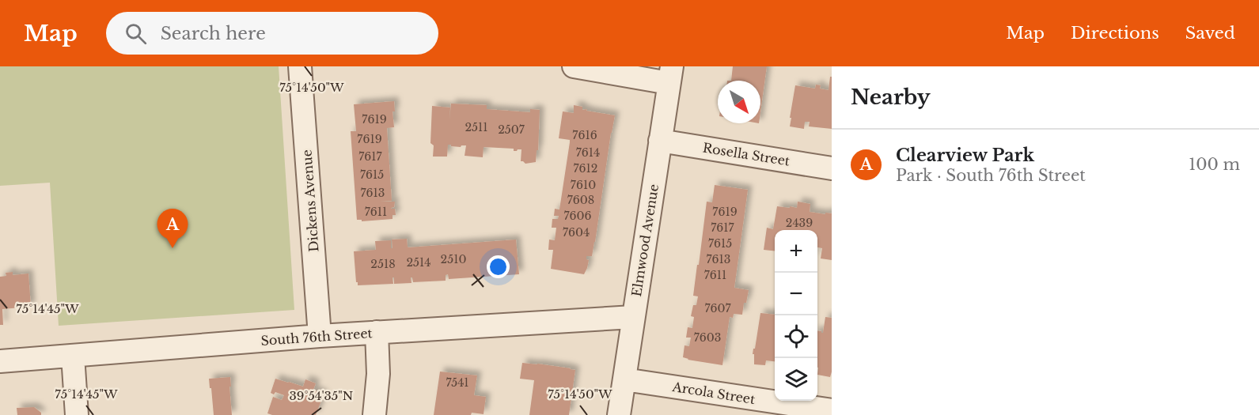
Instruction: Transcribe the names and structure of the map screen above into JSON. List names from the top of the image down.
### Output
{
  "streets": {
    "street": [
      "Rosella Street",
      "Dickens Avenue",
      "Elmwood Avenue",
      "South 76th Street",
      "Arcola Street"
    ]
  },
  "crossings": [
    ["Rosella Street", "Elmwood Avenue"],
    ["Dickens Avenue", "South 76th Street"],
    ["Elmwood Avenue", "South 76th Street"],
    ["Elmwood Avenue", "Arcola Street"]
  ],
  "house_numbers": [
    "7619",
    "2511",
    "2507",
    "7616",
    "7619",
    "7614",
    "7617",
    "7612",
    "7615",
    "7610",
    "7613",
    "7608",
    "7611",
    "7619",
    "7606",
    "2439",
    "7617",
    "7604",
    "7615",
    "2510",
    "7613",
    "2514",
    "2518",
    "7611",
    "7607",
    "7603",
    "7541"
  ],
  "north": "bottom right",
  "page": {
    "header": "Map",
    "search": "Search here",
    "nav": ["Map", "Directions", "Saved"],
    "heading": "Nearby",
    "list": [
      {
        "mark": "A",
        "name": "Clearview Park",
        "note": "Park · South 76th Street",
        "value": "100 m"
      }
    ],
    "pins": "A",
    "map_buttons": ["+", "−"]
  },
  "coordinates": ["75°14'50\"W", "75°14'45\"W", "39°54'35\"N"]
}
